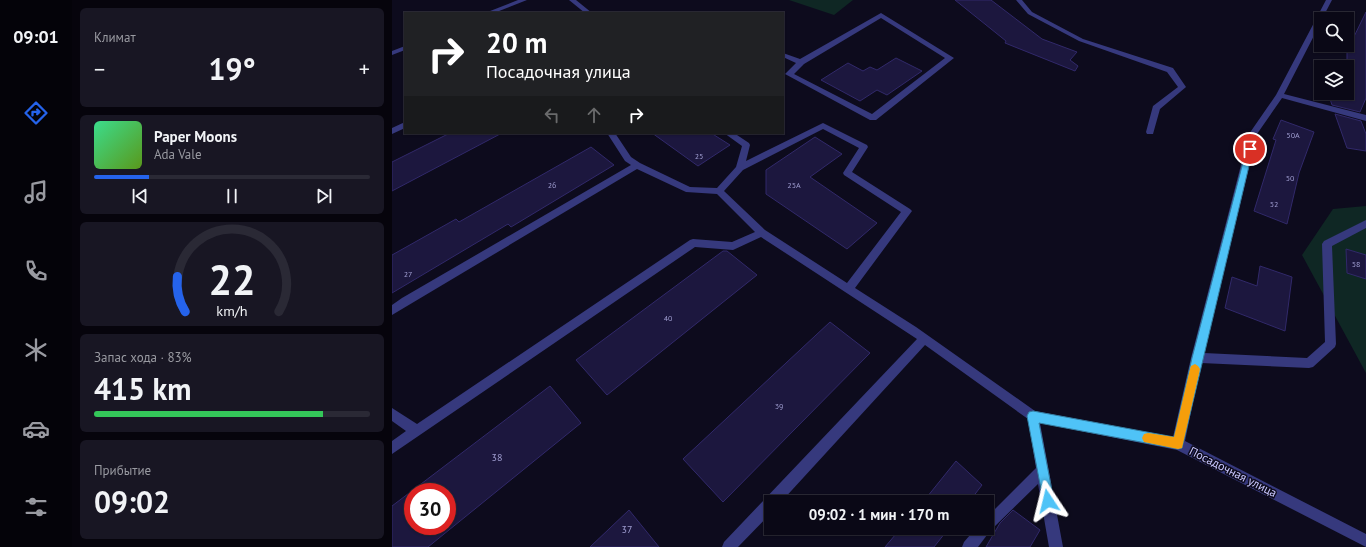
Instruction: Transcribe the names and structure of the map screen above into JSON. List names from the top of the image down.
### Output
{
  "streets": {
    "street": ["Посадочная улица"]
  },
  "house_numbers": [
    "50А",
    "25",
    "50",
    "26",
    "25А",
    "52",
    "58",
    "27",
    "40",
    "39",
    "38",
    "37"
  ],
  "page": {
    "tabs": "09:01",
    "tile": [
      "Климат",
      ["Запас хода · 83%", "415 km"],
      ["Прибытие", "09:02"]
    ],
    "turn": ["20 m", "Посадочная улица"],
    "heat": ["−", "19°", "+"],
    "song": ["Paper Moons", "Ada Vale"],
    "limit": "30",
    "trip": "09:02 · 1 мин · 170 m",
    "gauge": ["22", "km/h"]
  }
}
